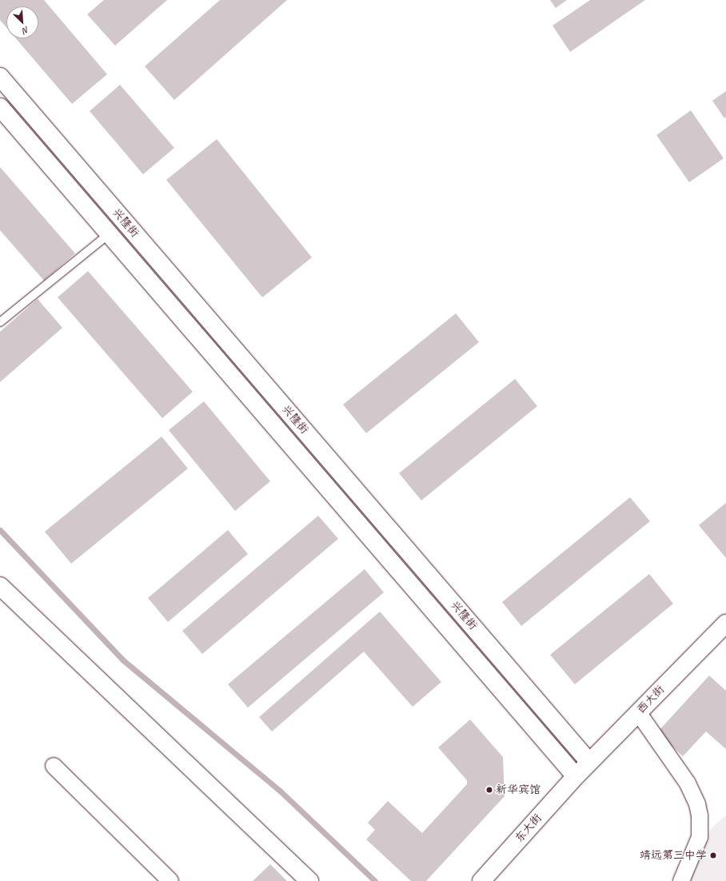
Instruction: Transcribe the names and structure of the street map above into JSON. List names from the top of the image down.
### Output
{
  "streets": {
    "main road": ["兴隆街", "西大街", "东大街"]
  },
  "crossings": [
    ["兴隆街", "西大街"],
    ["兴隆街", "东大街"],
    ["西大街", "东大街"]
  ],
  "places": ["新华宾馆", "靖远第三中学"],
  "north": "bottom right"
}
